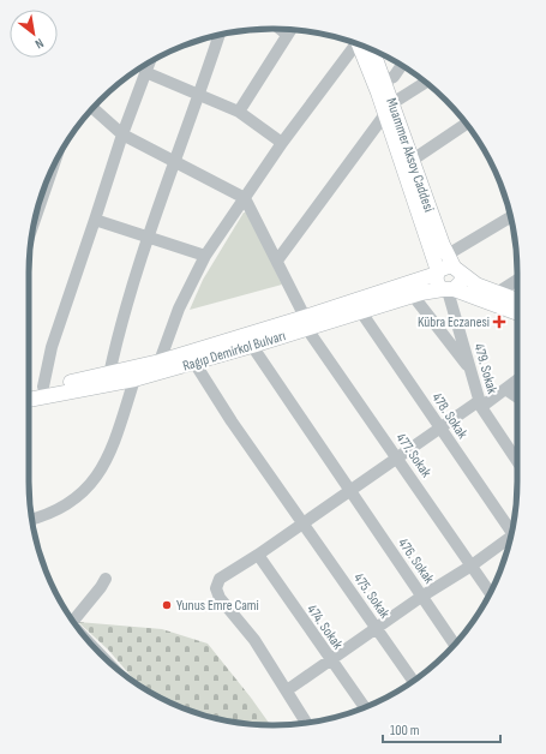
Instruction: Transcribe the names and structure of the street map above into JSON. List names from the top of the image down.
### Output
{
  "streets": {
    "main road": ["Muammer Aksoy Caddesi", "Ragıp Demirkol Bulvarı"],
    "street": [
      "479. Sokak",
      "478. Sokak",
      "477. Sokak",
      "476. Sokak",
      "475. Sokak",
      "474. Sokak"
    ]
  },
  "crossings": [
    ["Muammer Aksoy Caddesi", "Ragıp Demirkol Bulvarı"],
    ["Muammer Aksoy Caddesi", "479. Sokak"],
    ["Ragıp Demirkol Bulvarı", "479. Sokak"],
    ["Ragıp Demirkol Bulvarı", "478. Sokak"],
    ["Ragıp Demirkol Bulvarı", "477. Sokak"],
    ["Ragıp Demirkol Bulvarı", "476. Sokak"],
    ["Ragıp Demirkol Bulvarı", "475. Sokak"]
  ],
  "places": {
    "health": ["Kübra Eczanesi"],
    "other": ["Yunus Emre Cami"]
  },
  "scale_bar": "100 m",
  "north": "bottom right"
}
